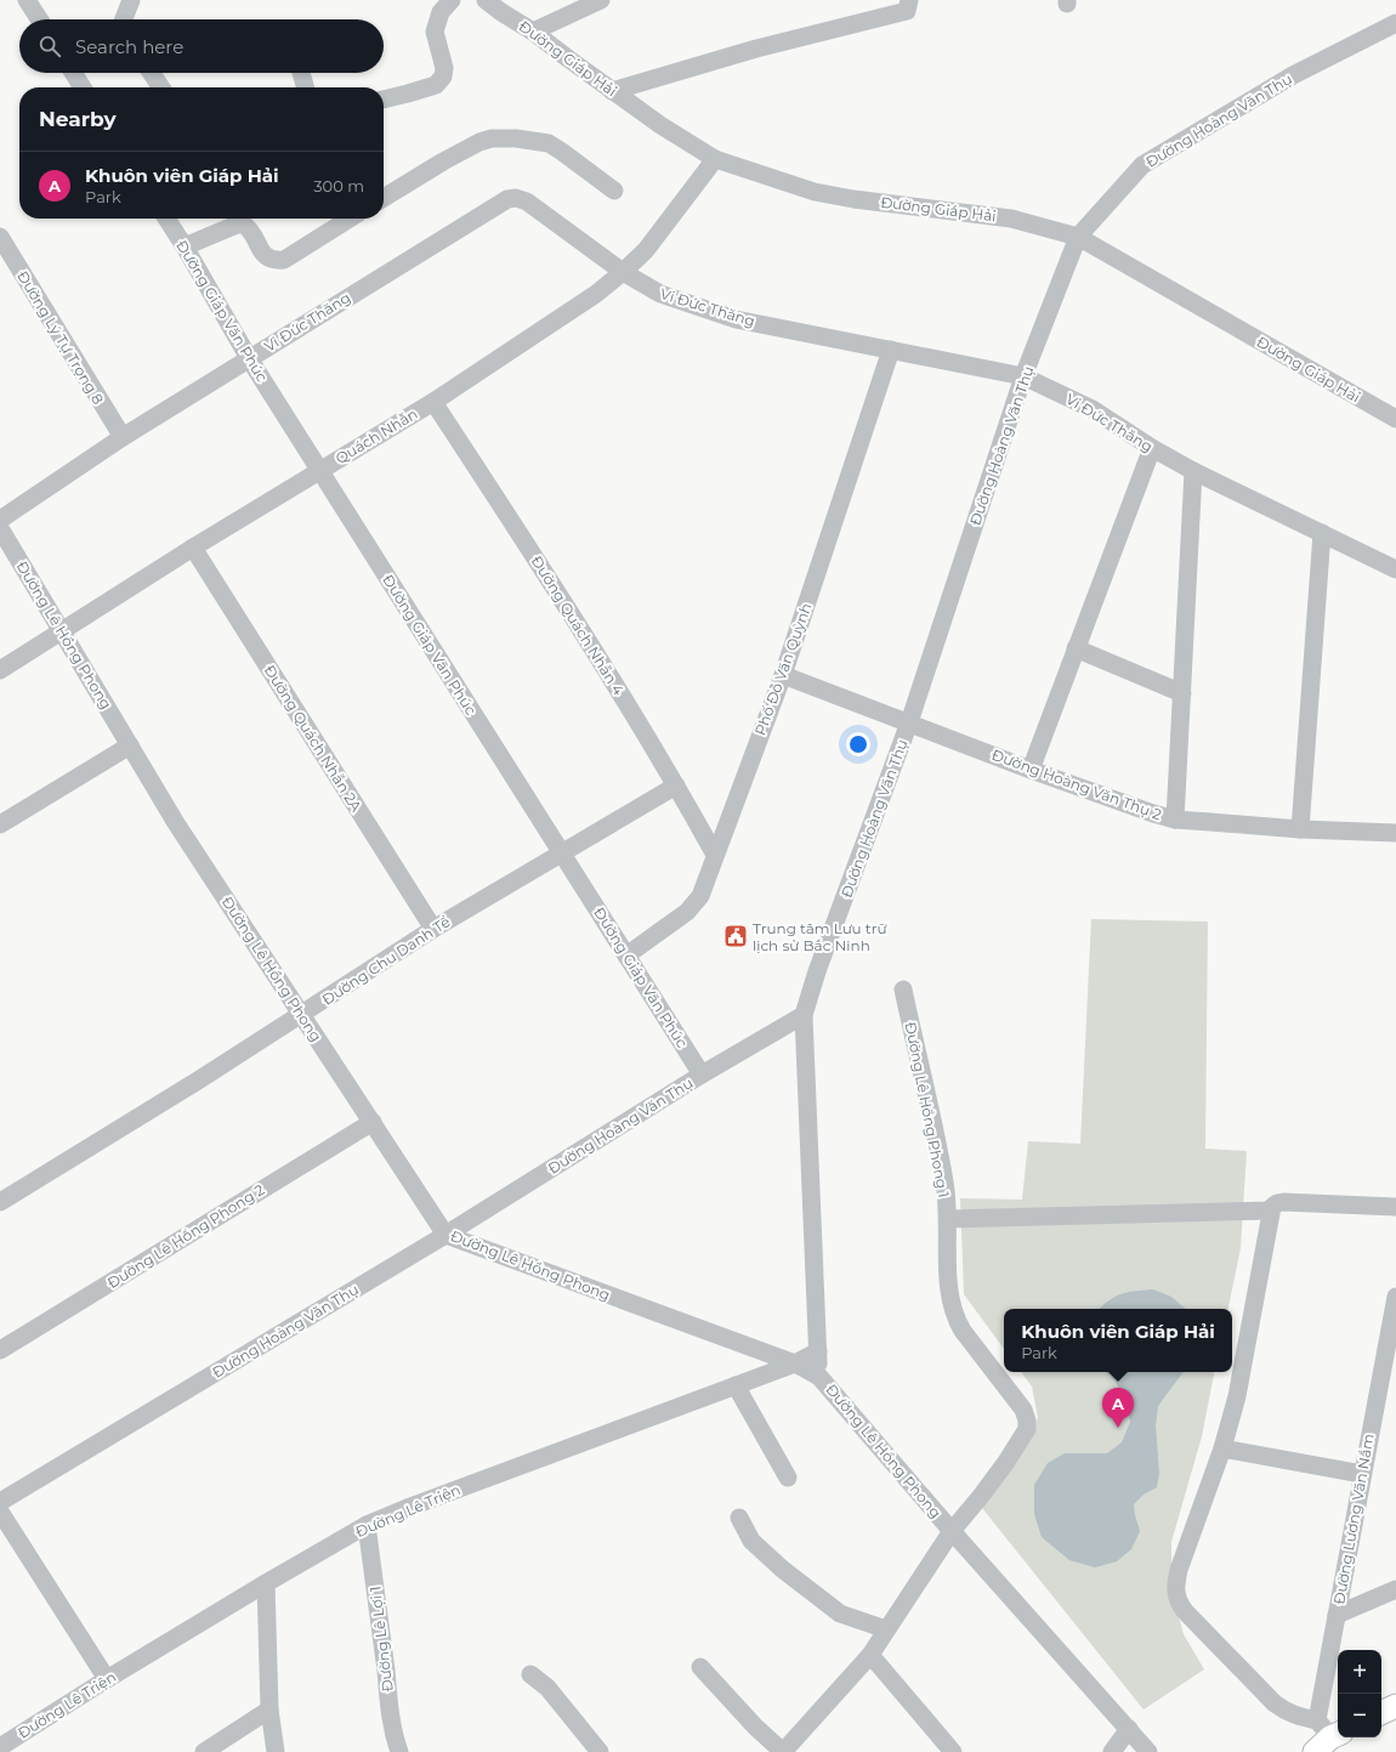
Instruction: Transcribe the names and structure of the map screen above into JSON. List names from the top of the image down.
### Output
{
  "streets": {
    "street": [
      "Đường Giáp Hải",
      "Đường Hoàng Văn Thụ",
      "Vi Đức Thăng",
      "Đường Giáp Văn Phúc",
      "Đường Lý Tự Trọng 8",
      "Quách Nhẫn",
      "Đường Quách Nhẫn 4",
      "Đường Lê Hồng Phong",
      "Phố Đỗ Văn Quỳnh",
      "Đường Quách Nhẫn 2A",
      "Đường Hoàng Văn Thụ 2",
      "Đường Chu Danh Tể",
      "Đường Lê Hồng Phong 1",
      "Đường Lê Hồng Phong 2",
      "Đường Lê Triện",
      "Đường Lương Văn Nắm",
      "Đường Lê Lợi 1"
    ]
  },
  "crossings": [
    ["Đường Giáp Hải", "Đường Hoàng Văn Thụ"],
    ["Đường Giáp Hải", "Quách Nhẫn"],
    ["Đường Hoàng Văn Thụ", "Vi Đức Thăng"],
    ["Đường Hoàng Văn Thụ", "Đường Giáp Văn Phúc"],
    ["Đường Hoàng Văn Thụ", "Đường Lê Hồng Phong"],
    ["Đường Hoàng Văn Thụ", "Đường Hoàng Văn Thụ 2"],
    ["Vi Đức Thăng", "Đường Giáp Văn Phúc"],
    ["Vi Đức Thăng", "Đường Lý Tự Trọng 8"],
    ["Vi Đức Thăng", "Quách Nhẫn"],
    ["Vi Đức Thăng", "Phố Đỗ Văn Quỳnh"],
    ["Đường Giáp Văn Phúc", "Quách Nhẫn"],
    ["Đường Giáp Văn Phúc", "Phố Đỗ Văn Quỳnh"],
    ["Đường Giáp Văn Phúc", "Đường Chu Danh Tể"],
    ["Quách Nhẫn", "Đường Quách Nhẫn 4"],
    ["Quách Nhẫn", "Đường Lê Hồng Phong"],
    ["Quách Nhẫn", "Đường Quách Nhẫn 2A"],
    ["Đường Quách Nhẫn 4", "Phố Đỗ Văn Quỳnh"],
    ["Đường Quách Nhẫn 4", "Đường Chu Danh Tể"],
    ["Đường Lê Hồng Phong", "Đường Chu Danh Tể"],
    ["Đường Lê Hồng Phong", "Đường Lê Hồng Phong 1"],
    ["Đường Lê Hồng Phong", "Đường Lê Hồng Phong 2"],
    ["Đường Lê Hồng Phong", "Đường Lê Triện"],
    ["Phố Đỗ Văn Quỳnh", "Đường Hoàng Văn Thụ 2"],
    ["Đường Quách Nhẫn 2A", "Đường Chu Danh Tể"],
    ["Đường Lê Triện", "Đường Lê Lợi 1"]
  ],
  "places": {
    "public building": ["Trung tâm Lưu trữ lịch sử Bắc Ninh"]
  },
  "page": {
    "search": "Search here",
    "heading": "Nearby",
    "list": [
      {
        "mark": "A",
        "name": "Khuôn viên Giáp Hải",
        "note": "Park",
        "value": "300 m"
      }
    ],
    "popup": ["Khuôn viên Giáp Hải", "Park"],
    "pins": "A",
    "map_buttons": ["+", "−"]
  }
}
